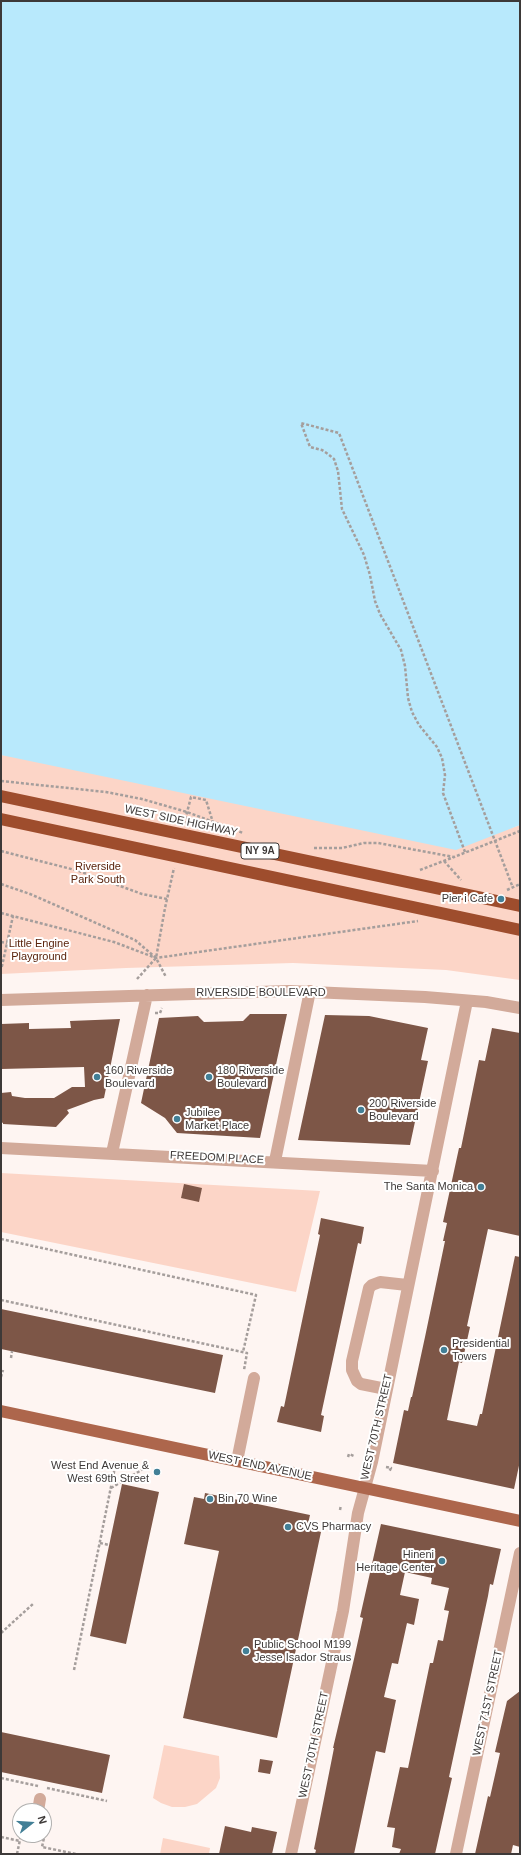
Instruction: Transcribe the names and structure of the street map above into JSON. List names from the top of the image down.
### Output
{
  "streets": {
    "highway": ["WEST SIDE HIGHWAY", "NY 9A"],
    "main road": ["WEST END AVENUE"],
    "street": [
      "RIVERSIDE BOULEVARD",
      "FREEDOM PLACE",
      "WEST 70TH STREET",
      "WEST 71ST STREET"
    ]
  },
  "crossings": [
    ["RIVERSIDE BOULEVARD", "WEST 70TH STREET"],
    ["FREEDOM PLACE", "WEST 70TH STREET"],
    ["WEST 70TH STREET", "WEST END AVENUE"]
  ],
  "parks": ["Riverside Park South", "Little Engine Playground"],
  "places": [
    "Pier i Cafe",
    "160 Riverside Boulevard",
    "180 Riverside Boulevard",
    "200 Riverside Boulevard",
    "Jubilee Market Place",
    "The Santa Monica",
    "Presidential Towers",
    "West End Avenue & West 69th Street",
    "Bin 70 Wine",
    "CVS Pharmacy",
    "Hineni Heritage Center",
    "Public School M199 Jesse Isador Straus"
  ],
  "north": "right"
}
